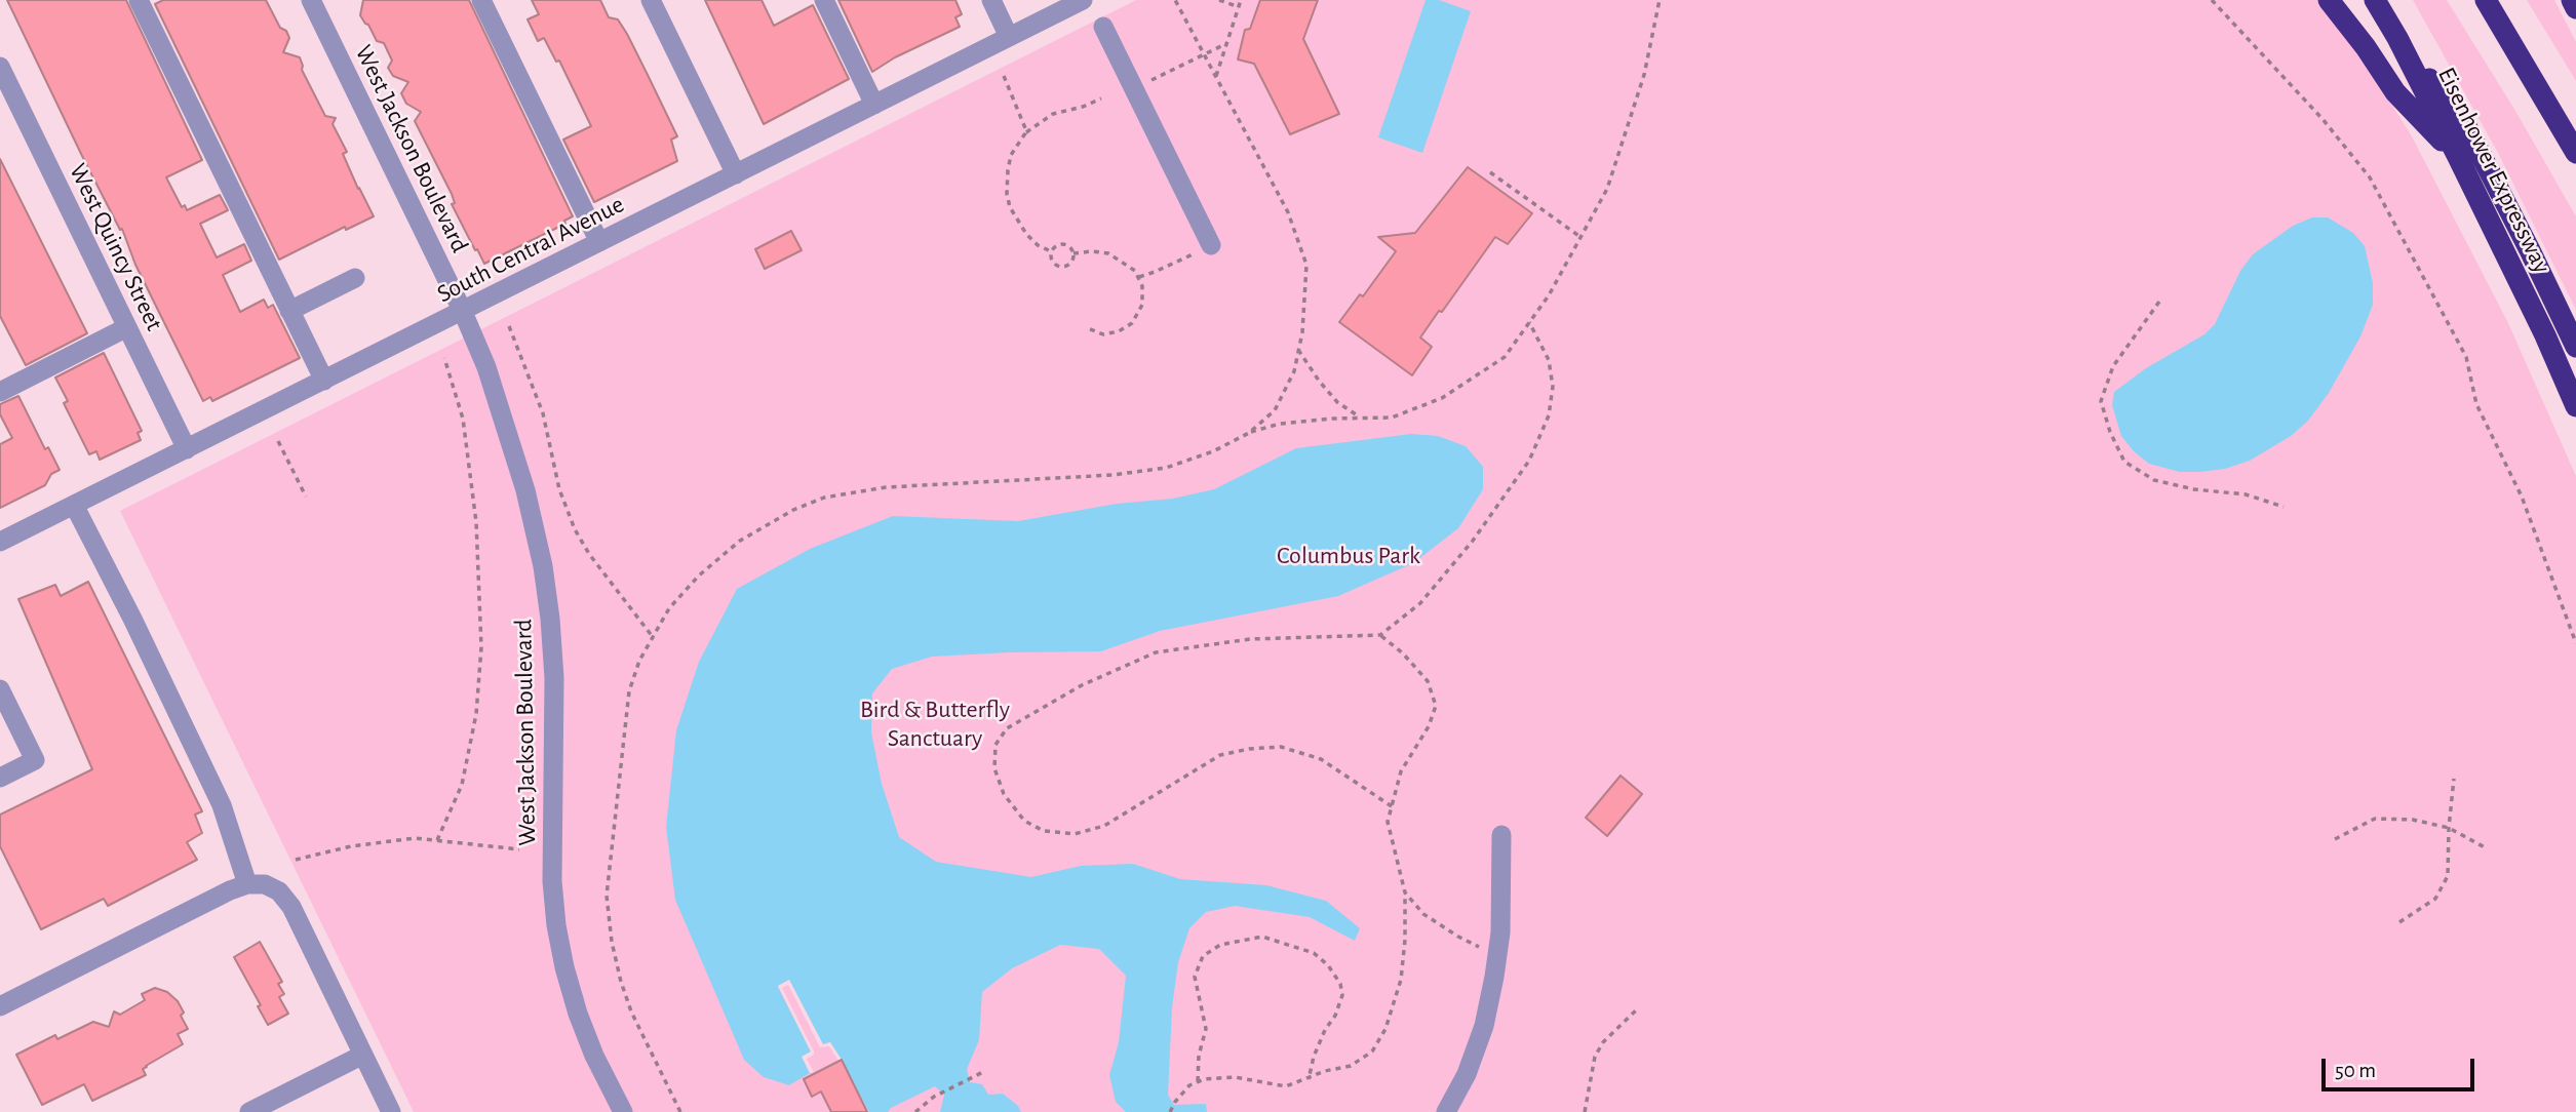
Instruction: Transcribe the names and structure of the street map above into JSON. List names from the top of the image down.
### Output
{
  "streets": {
    "highway": ["Eisenhower Expressway"],
    "street": ["West Jackson Boulevard", "West Quincy Street", "South Central Avenue"]
  },
  "crossings": [
    ["West Jackson Boulevard", "South Central Avenue"],
    ["West Quincy Street", "South Central Avenue"]
  ],
  "parks": ["Columbus Park", "Bird & Butterfly Sanctuary"],
  "scale_bar": "50 m"
}
